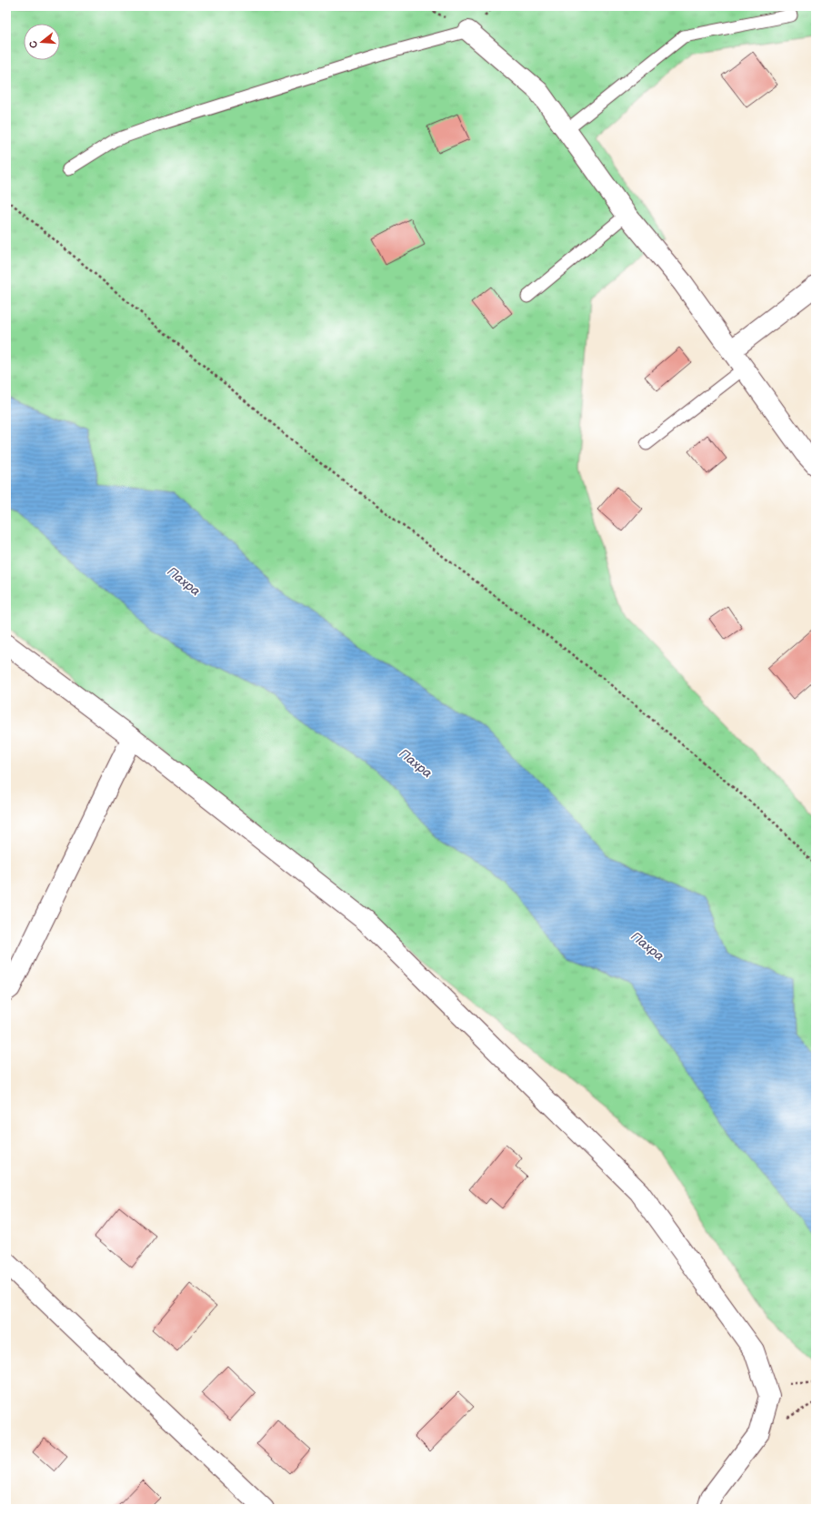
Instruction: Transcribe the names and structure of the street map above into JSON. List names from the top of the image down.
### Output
{
  "water": ["Пахра"],
  "north": "left"
}
